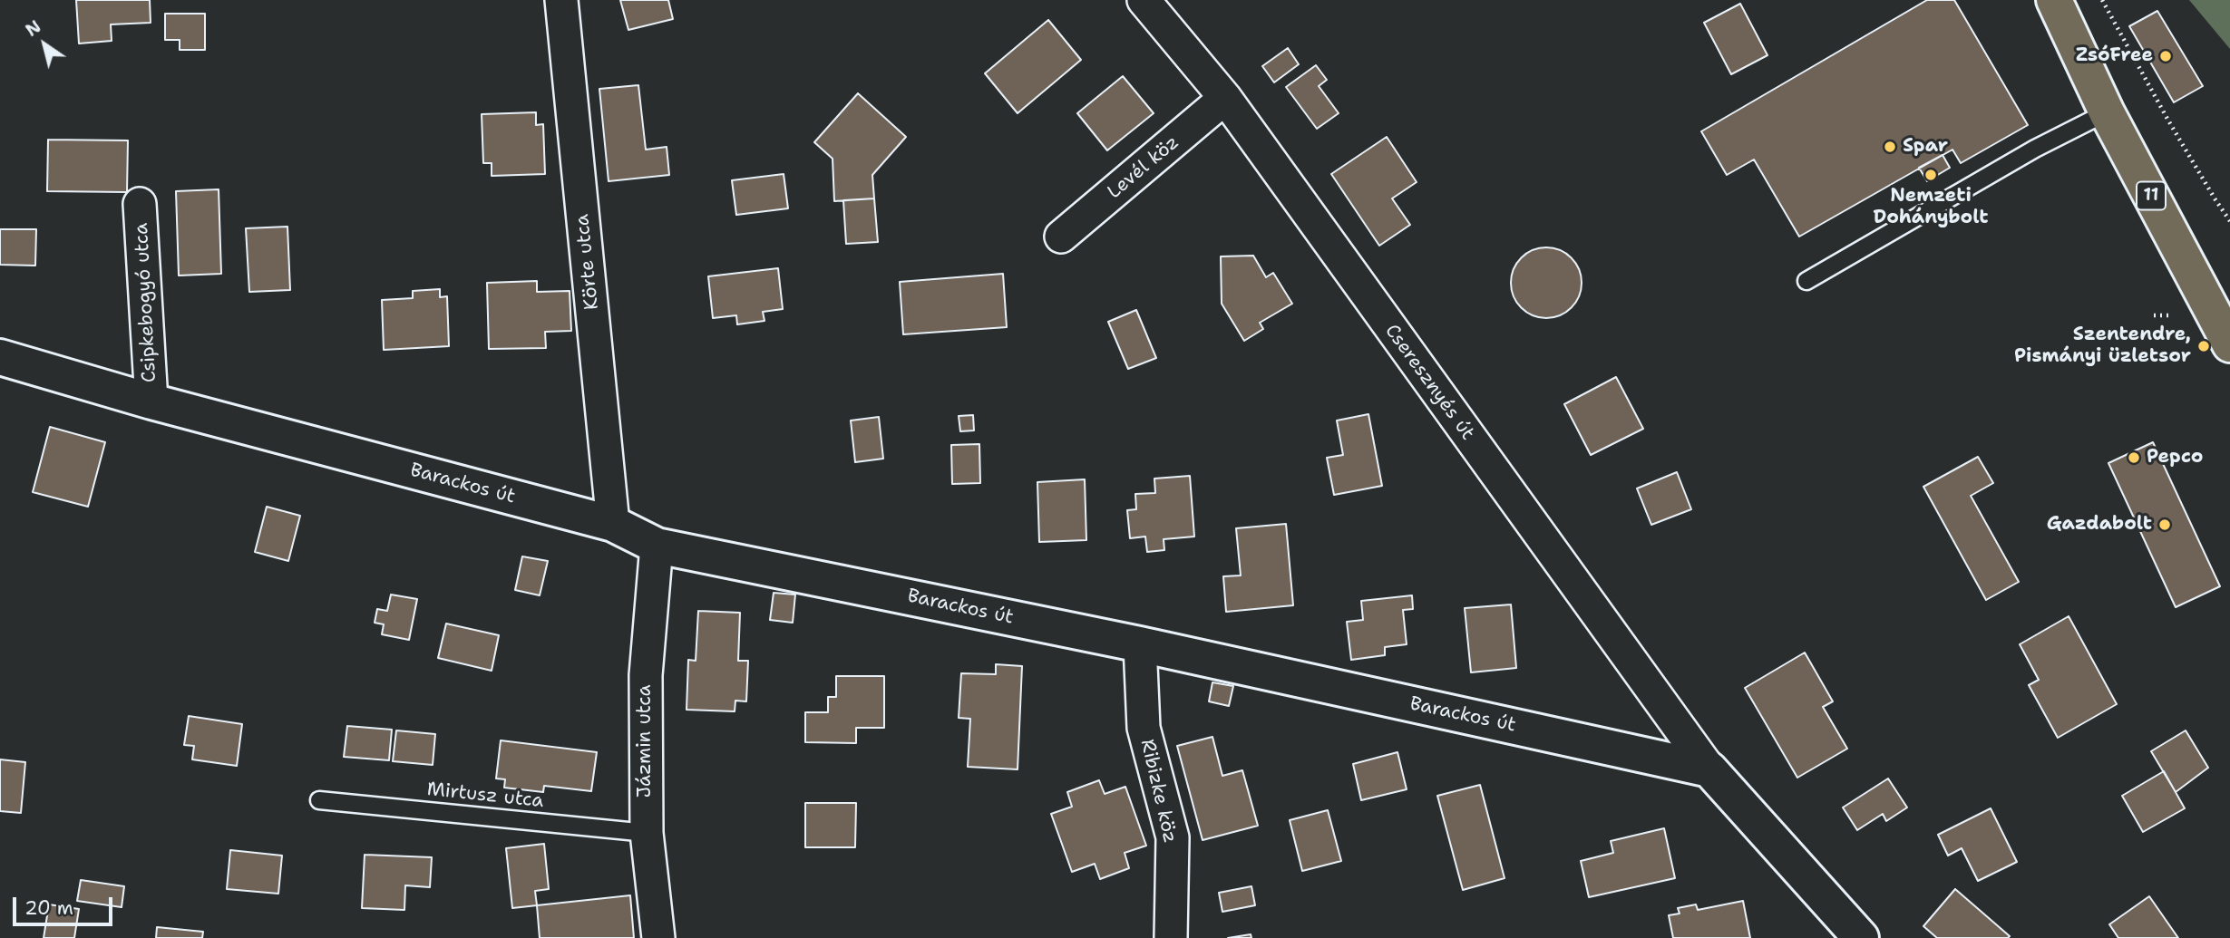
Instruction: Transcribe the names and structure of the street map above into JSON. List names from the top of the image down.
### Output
{
  "streets": {
    "main road": ["11"],
    "street": [
      "Levél köz",
      "Körte utca",
      "Csipkebogyó utca",
      "Cseresznyés út",
      "Barackos út",
      "Jázmin utca",
      "Ribizke köz"
    ],
    "lane": ["Mirtusz utca"]
  },
  "crossings": [
    ["Levél köz", "Cseresznyés út"],
    ["Körte utca", "Barackos út"],
    ["Csipkebogyó utca", "Barackos út"],
    ["Cseresznyés út", "Barackos út"],
    ["Barackos út", "Jázmin utca"],
    ["Barackos út", "Ribizke köz"],
    ["Jázmin utca", "Mirtusz utca"]
  ],
  "places": [
    "ZsóFree",
    "Spar",
    "Nemzeti Dohánybolt",
    "Szentendre, Pismányi üzletsor",
    "Pepco",
    "Gazdabolt"
  ],
  "scale_bar": "20 m",
  "north": "top left"
}
